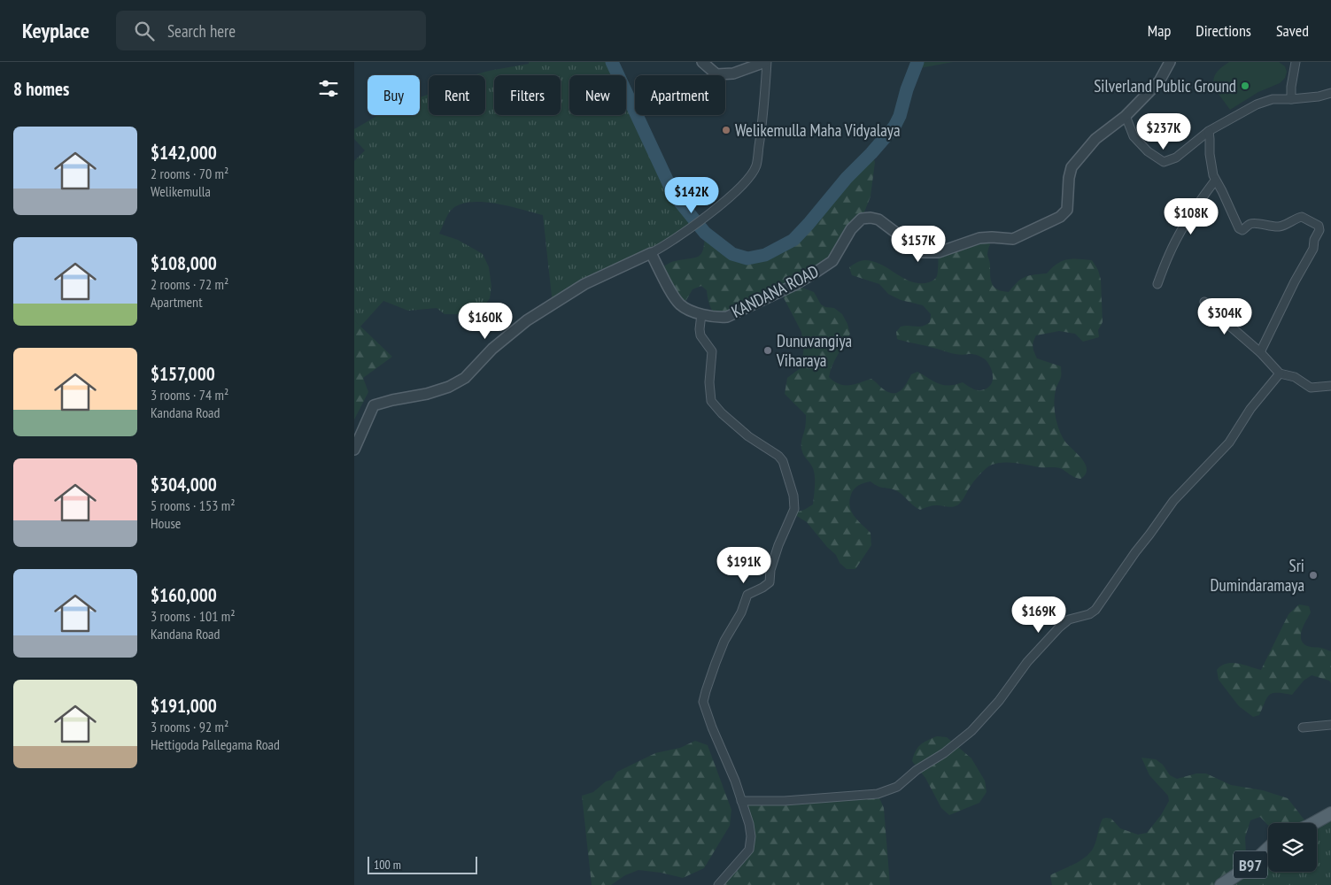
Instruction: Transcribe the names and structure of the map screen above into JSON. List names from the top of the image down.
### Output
{
  "streets": {
    "main road": ["B97"],
    "street": ["KANDANA ROAD"]
  },
  "places": [
    "Silverland Public Ground",
    "Welikemulla Maha Vidyalaya",
    "Dunuvangiya Viharaya",
    "Sri Dumindaramaya"
  ],
  "scale_bar": "100 m",
  "page": {
    "header": "Keyplace",
    "search": "Search here",
    "nav": ["Map", "Directions", "Saved"],
    "heading": "8 homes",
    "chip": [
      "Buy",
      "Rent",
      "Filters",
      "New",
      "Apartment"
    ],
    "price": [
      "$237K",
      "$142K",
      "$108K",
      "$157K",
      "$304K",
      "$160K",
      "$191K",
      "$169K"
    ],
    "list": [
      {
        "name": "$142,000",
        "note": "2 rooms · 70 m² · Welikemulla"
      },
      {
        "name": "$108,000",
        "note": "2 rooms · 72 m² · Apartment"
      },
      {
        "name": "$157,000",
        "note": "3 rooms · 74 m² · Kandana Road"
      },
      {
        "name": "$304,000",
        "note": "5 rooms · 153 m² · House"
      },
      {
        "name": "$160,000",
        "note": "3 rooms · 101 m² · Kandana Road"
      },
      {
        "name": "$191,000",
        "note": "3 rooms · 92 m² · Hettigoda Pallegama Road"
      }
    ],
    "scale": "100 m"
  }
}
